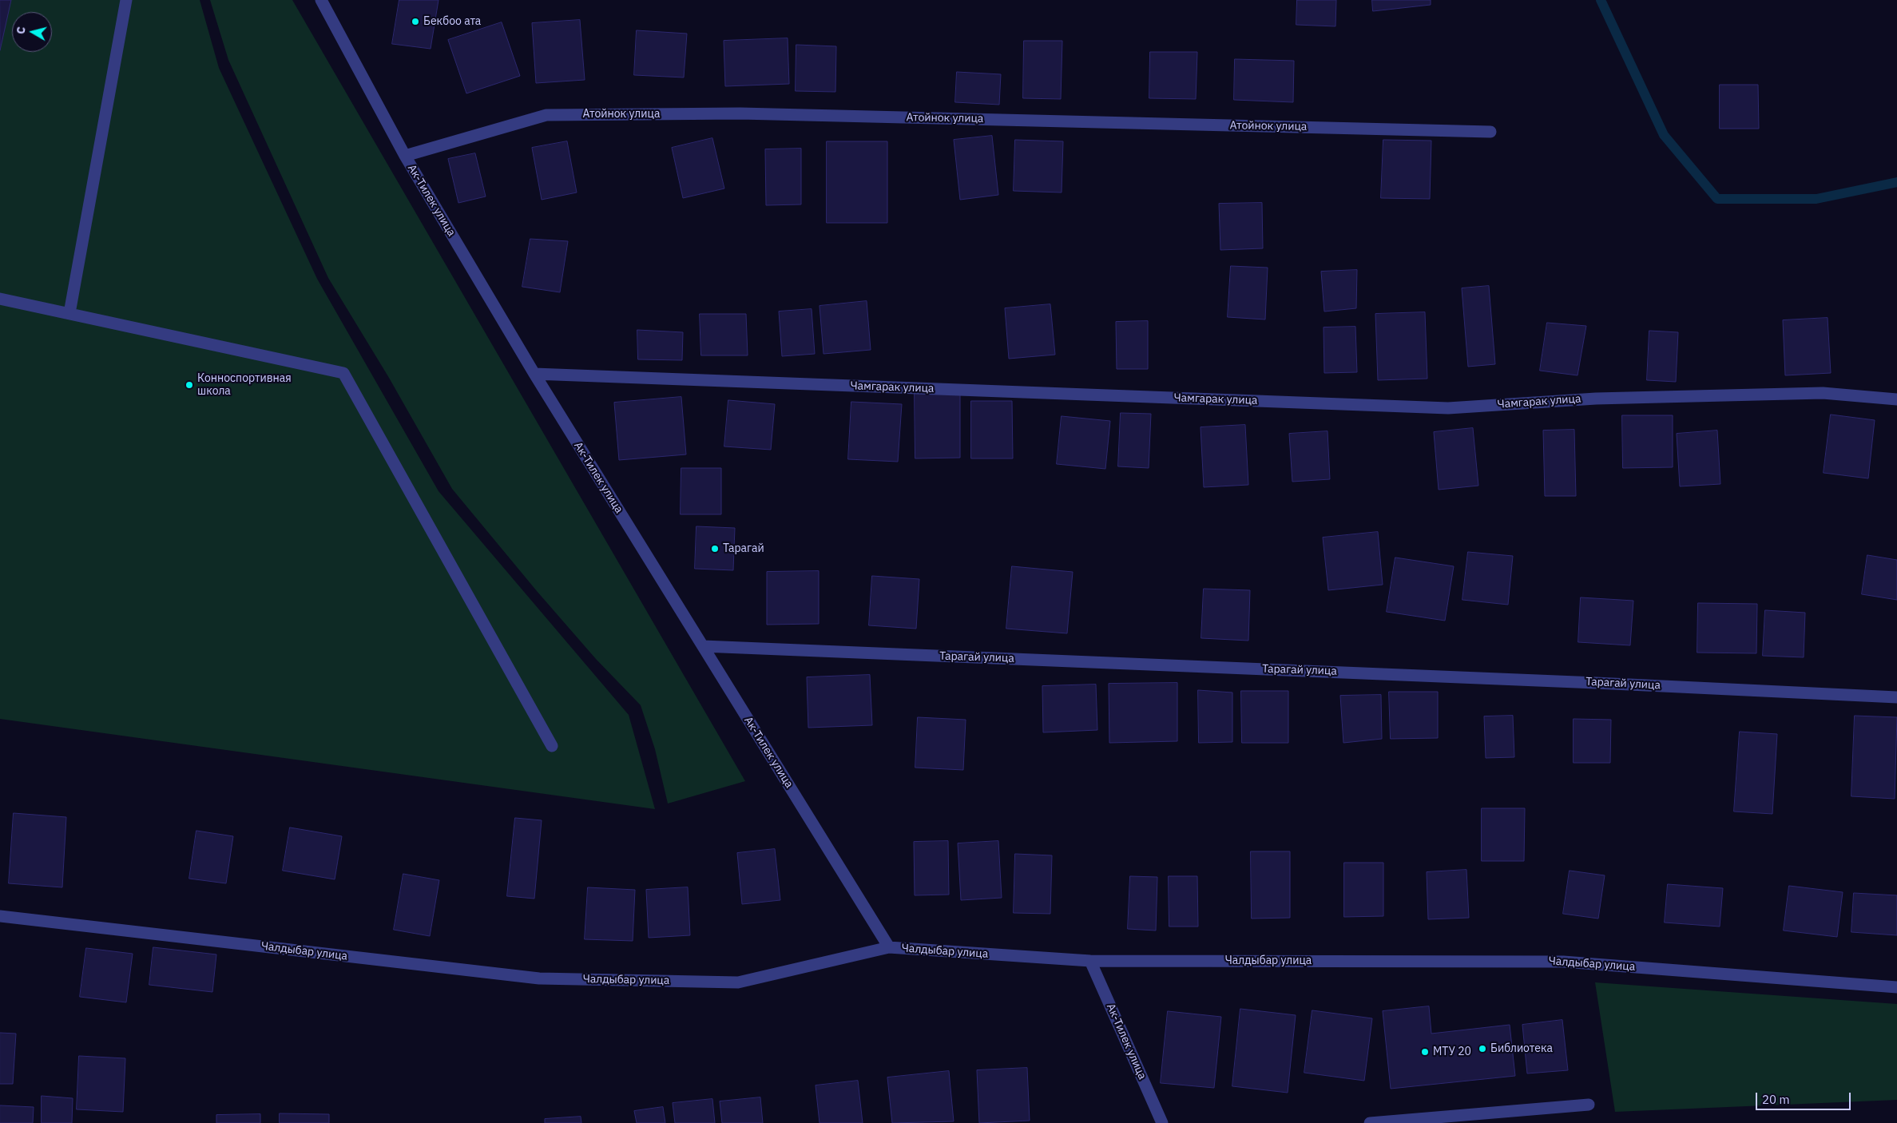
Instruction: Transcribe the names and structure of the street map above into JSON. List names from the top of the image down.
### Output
{
  "streets": {
    "street": [
      "Атойнок улица",
      "Ак-Тилек улица",
      "Чамгарак улица",
      "Тарагай улица",
      "Чалдыбар улица"
    ]
  },
  "crossings": [
    ["Атойнок улица", "Ак-Тилек улица"],
    ["Ак-Тилек улица", "Чамгарак улица"],
    ["Ак-Тилек улица", "Тарагай улица"],
    ["Ак-Тилек улица", "Чалдыбар улица"]
  ],
  "places": [
    "Бекбоо ата",
    "Конноспортивная школа",
    "Тарагай",
    "Библиотека",
    "МТУ 20"
  ],
  "scale_bar": "20 m",
  "north": "left"
}
